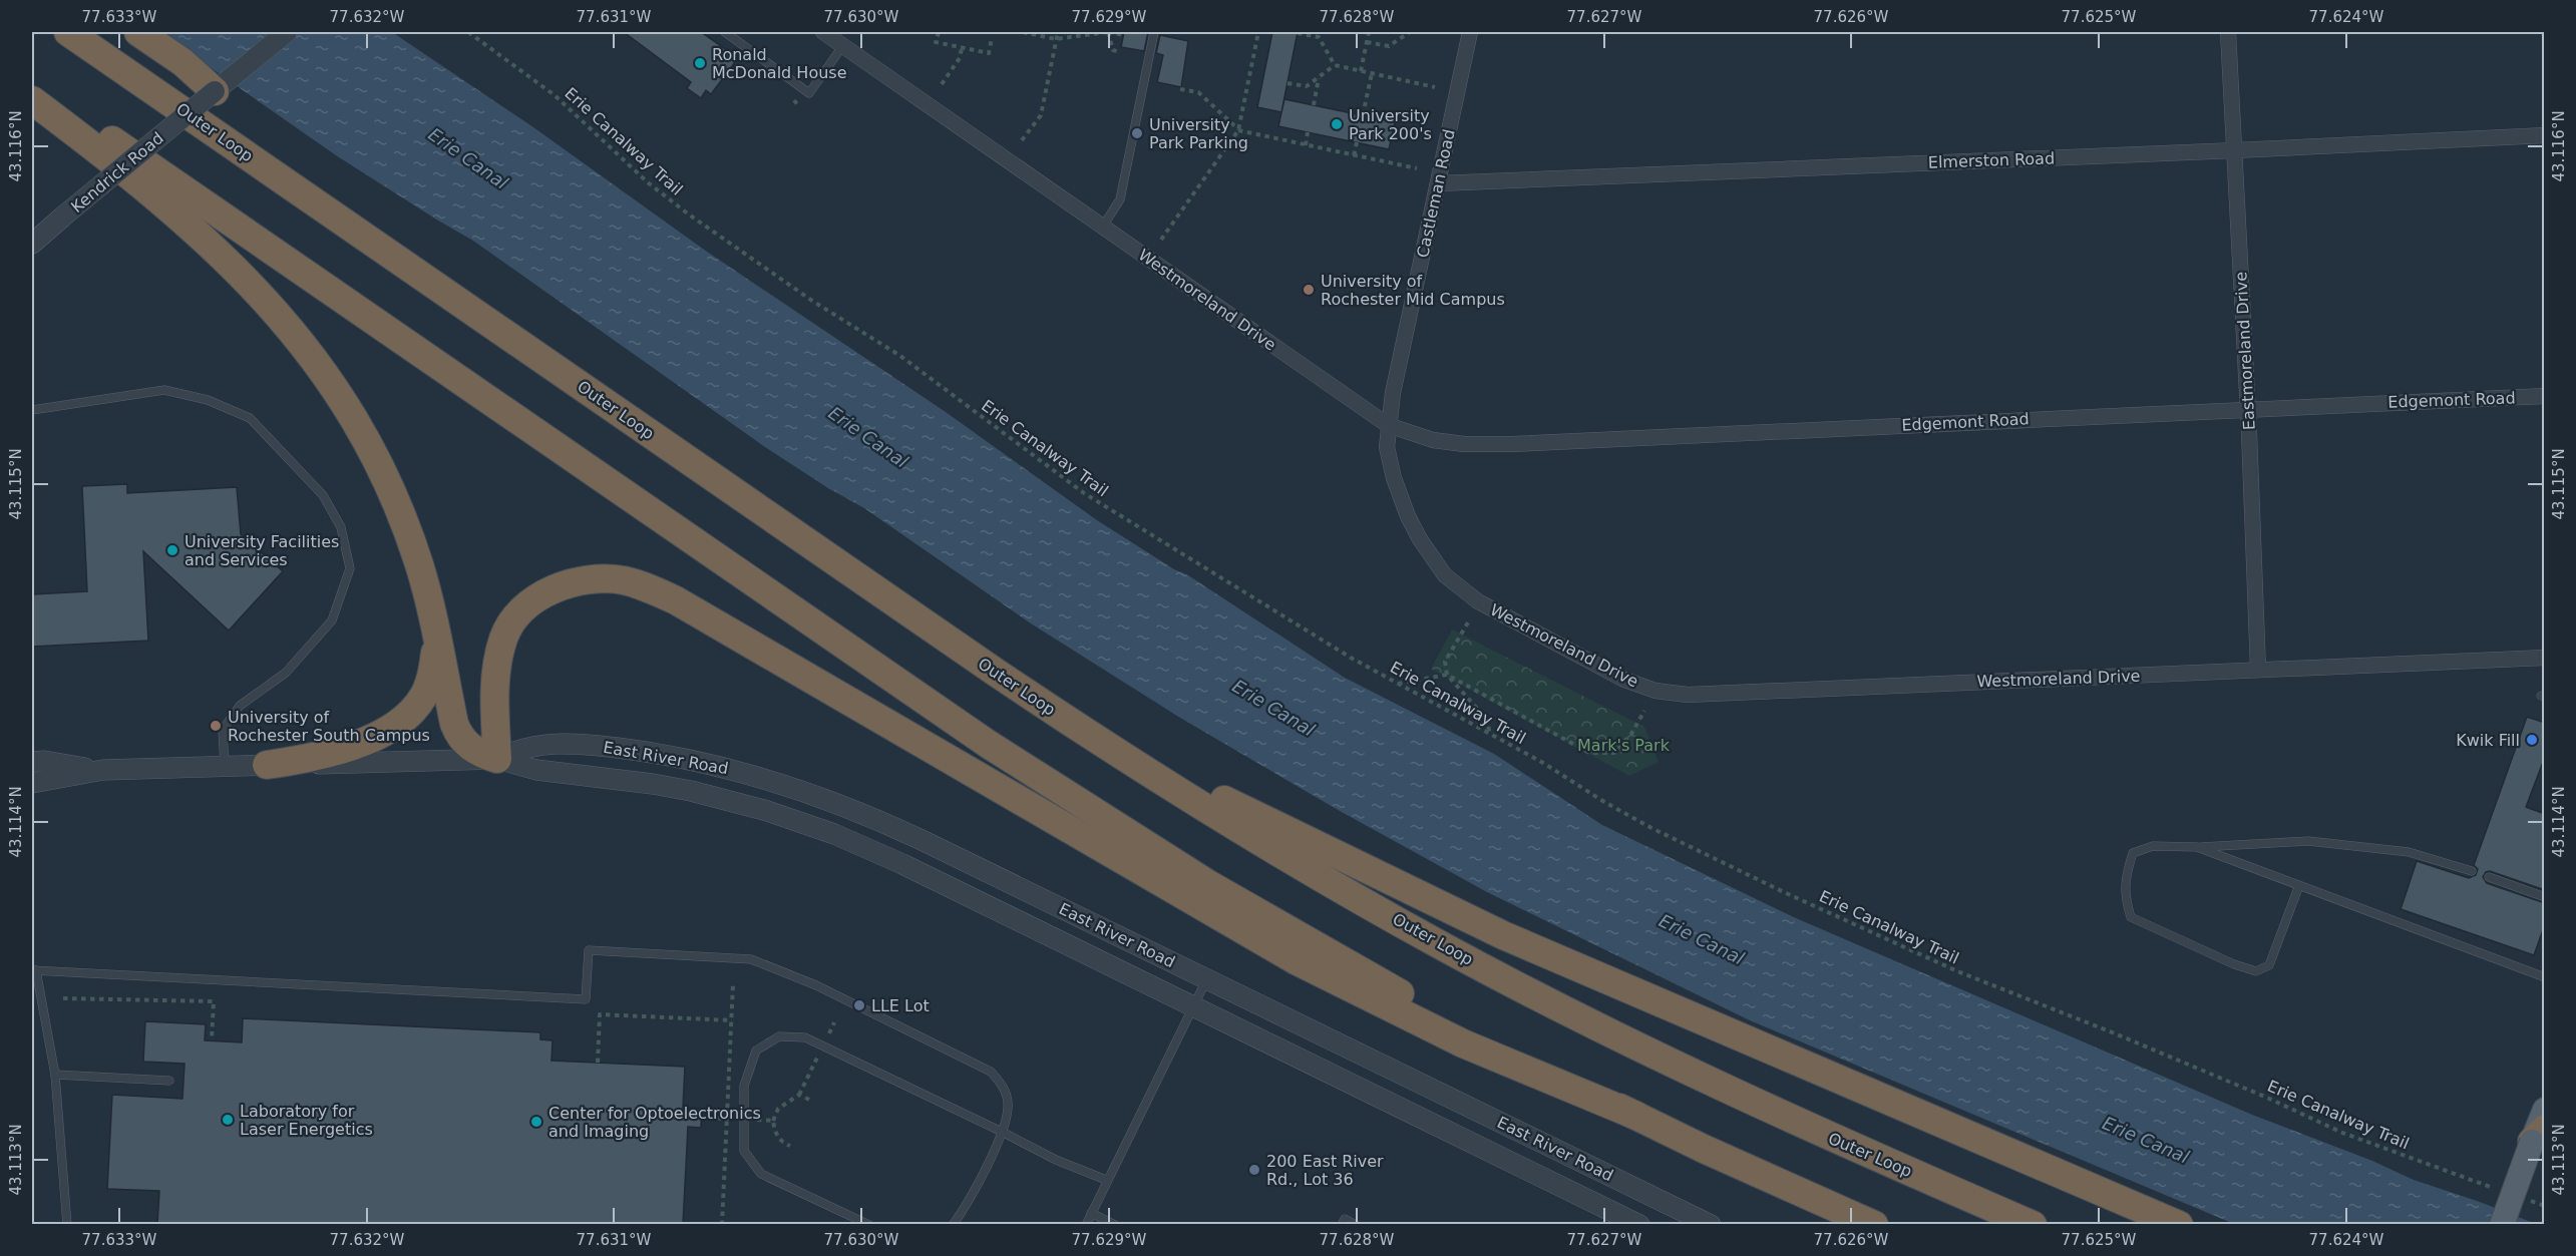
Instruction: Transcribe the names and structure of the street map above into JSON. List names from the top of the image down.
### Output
{
  "streets": {
    "highway": ["Outer Loop"],
    "street": [
      "Elmerston Road",
      "Kendrick Road",
      "Castleman Road",
      "Westmoreland Drive",
      "Eastmoreland Drive",
      "Edgemont Road",
      "East River Road"
    ],
    "path": ["Erie Canalway Trail"]
  },
  "crossings": [
    ["Elmerston Road", "Castleman Road"],
    ["Elmerston Road", "Eastmoreland Drive"],
    ["Castleman Road", "Westmoreland Drive"],
    ["Castleman Road", "Edgemont Road"],
    ["Westmoreland Drive", "Eastmoreland Drive"],
    ["Westmoreland Drive", "Edgemont Road"],
    ["Eastmoreland Drive", "Edgemont Road"]
  ],
  "water": ["Erie Canal"],
  "parks": ["Mark's Park"],
  "places": [
    "Ronald McDonald House",
    "University Park 200's",
    "University Park Parking",
    "University of Rochester Mid Campus",
    "University Facilities and Services",
    "University of Rochester South Campus",
    "Kwik Fill",
    "LLE Lot",
    "Laboratory for Laser Energetics",
    "Center for Optoelectronics and Imaging",
    "200 East River Rd., Lot 36"
  ],
  "coordinates": [
    "77.633°W",
    "77.632°W",
    "77.631°W",
    "77.630°W",
    "77.629°W",
    "77.628°W",
    "77.627°W",
    "77.626°W",
    "77.625°W",
    "77.624°W",
    "43.116°N",
    "43.115°N",
    "43.114°N",
    "43.113°N"
  ]
}
